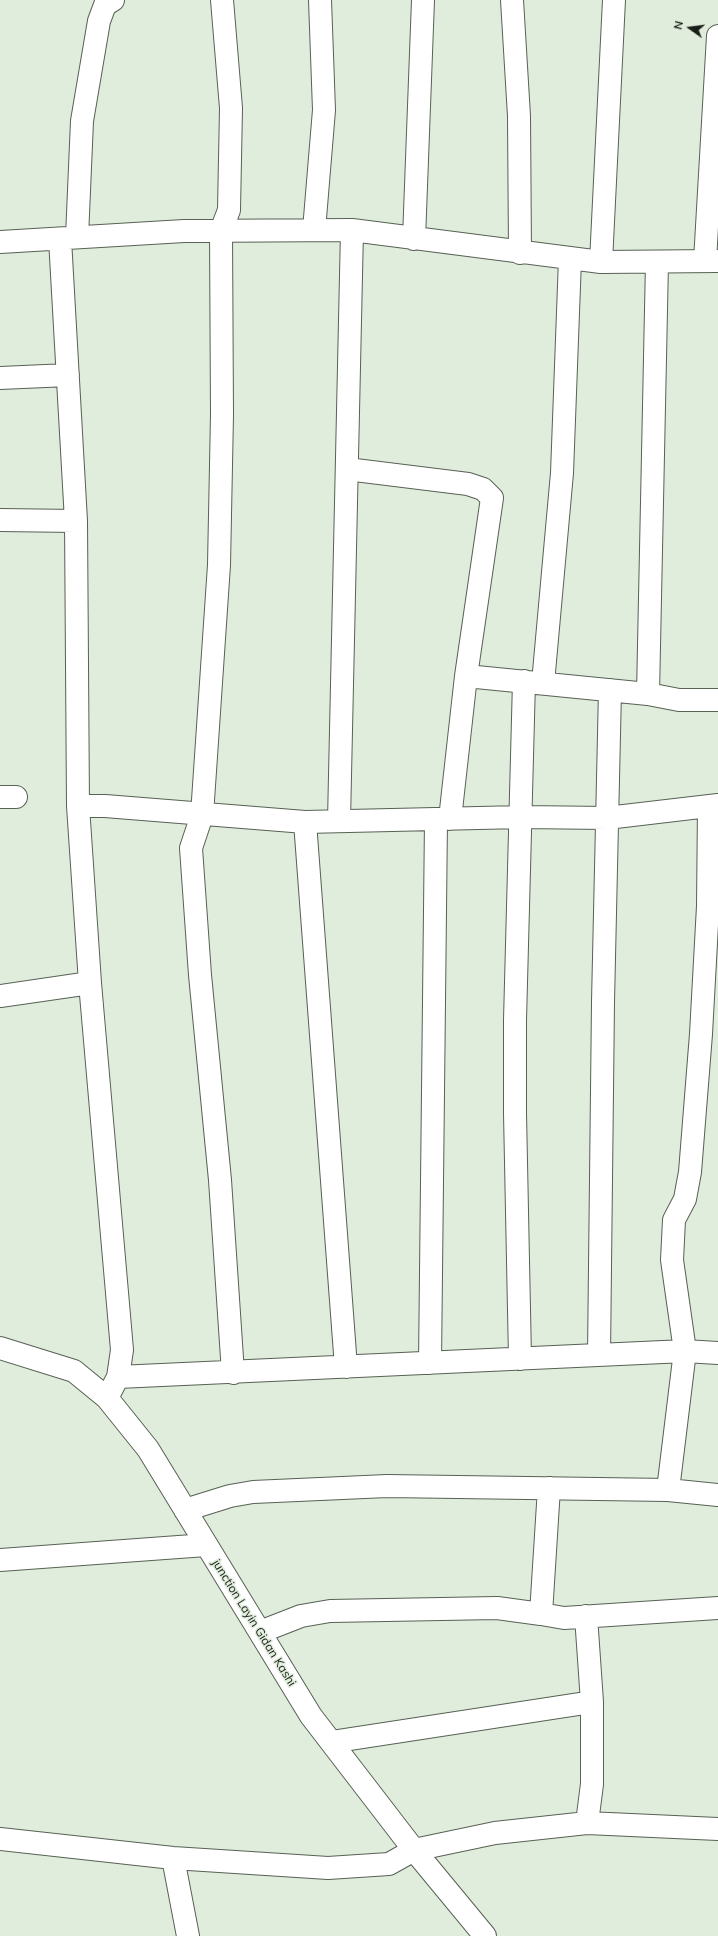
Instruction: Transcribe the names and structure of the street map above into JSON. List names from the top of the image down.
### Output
{
  "streets": {
    "street": ["junction Layin Gidan Kashi"]
  },
  "north": "left"
}
